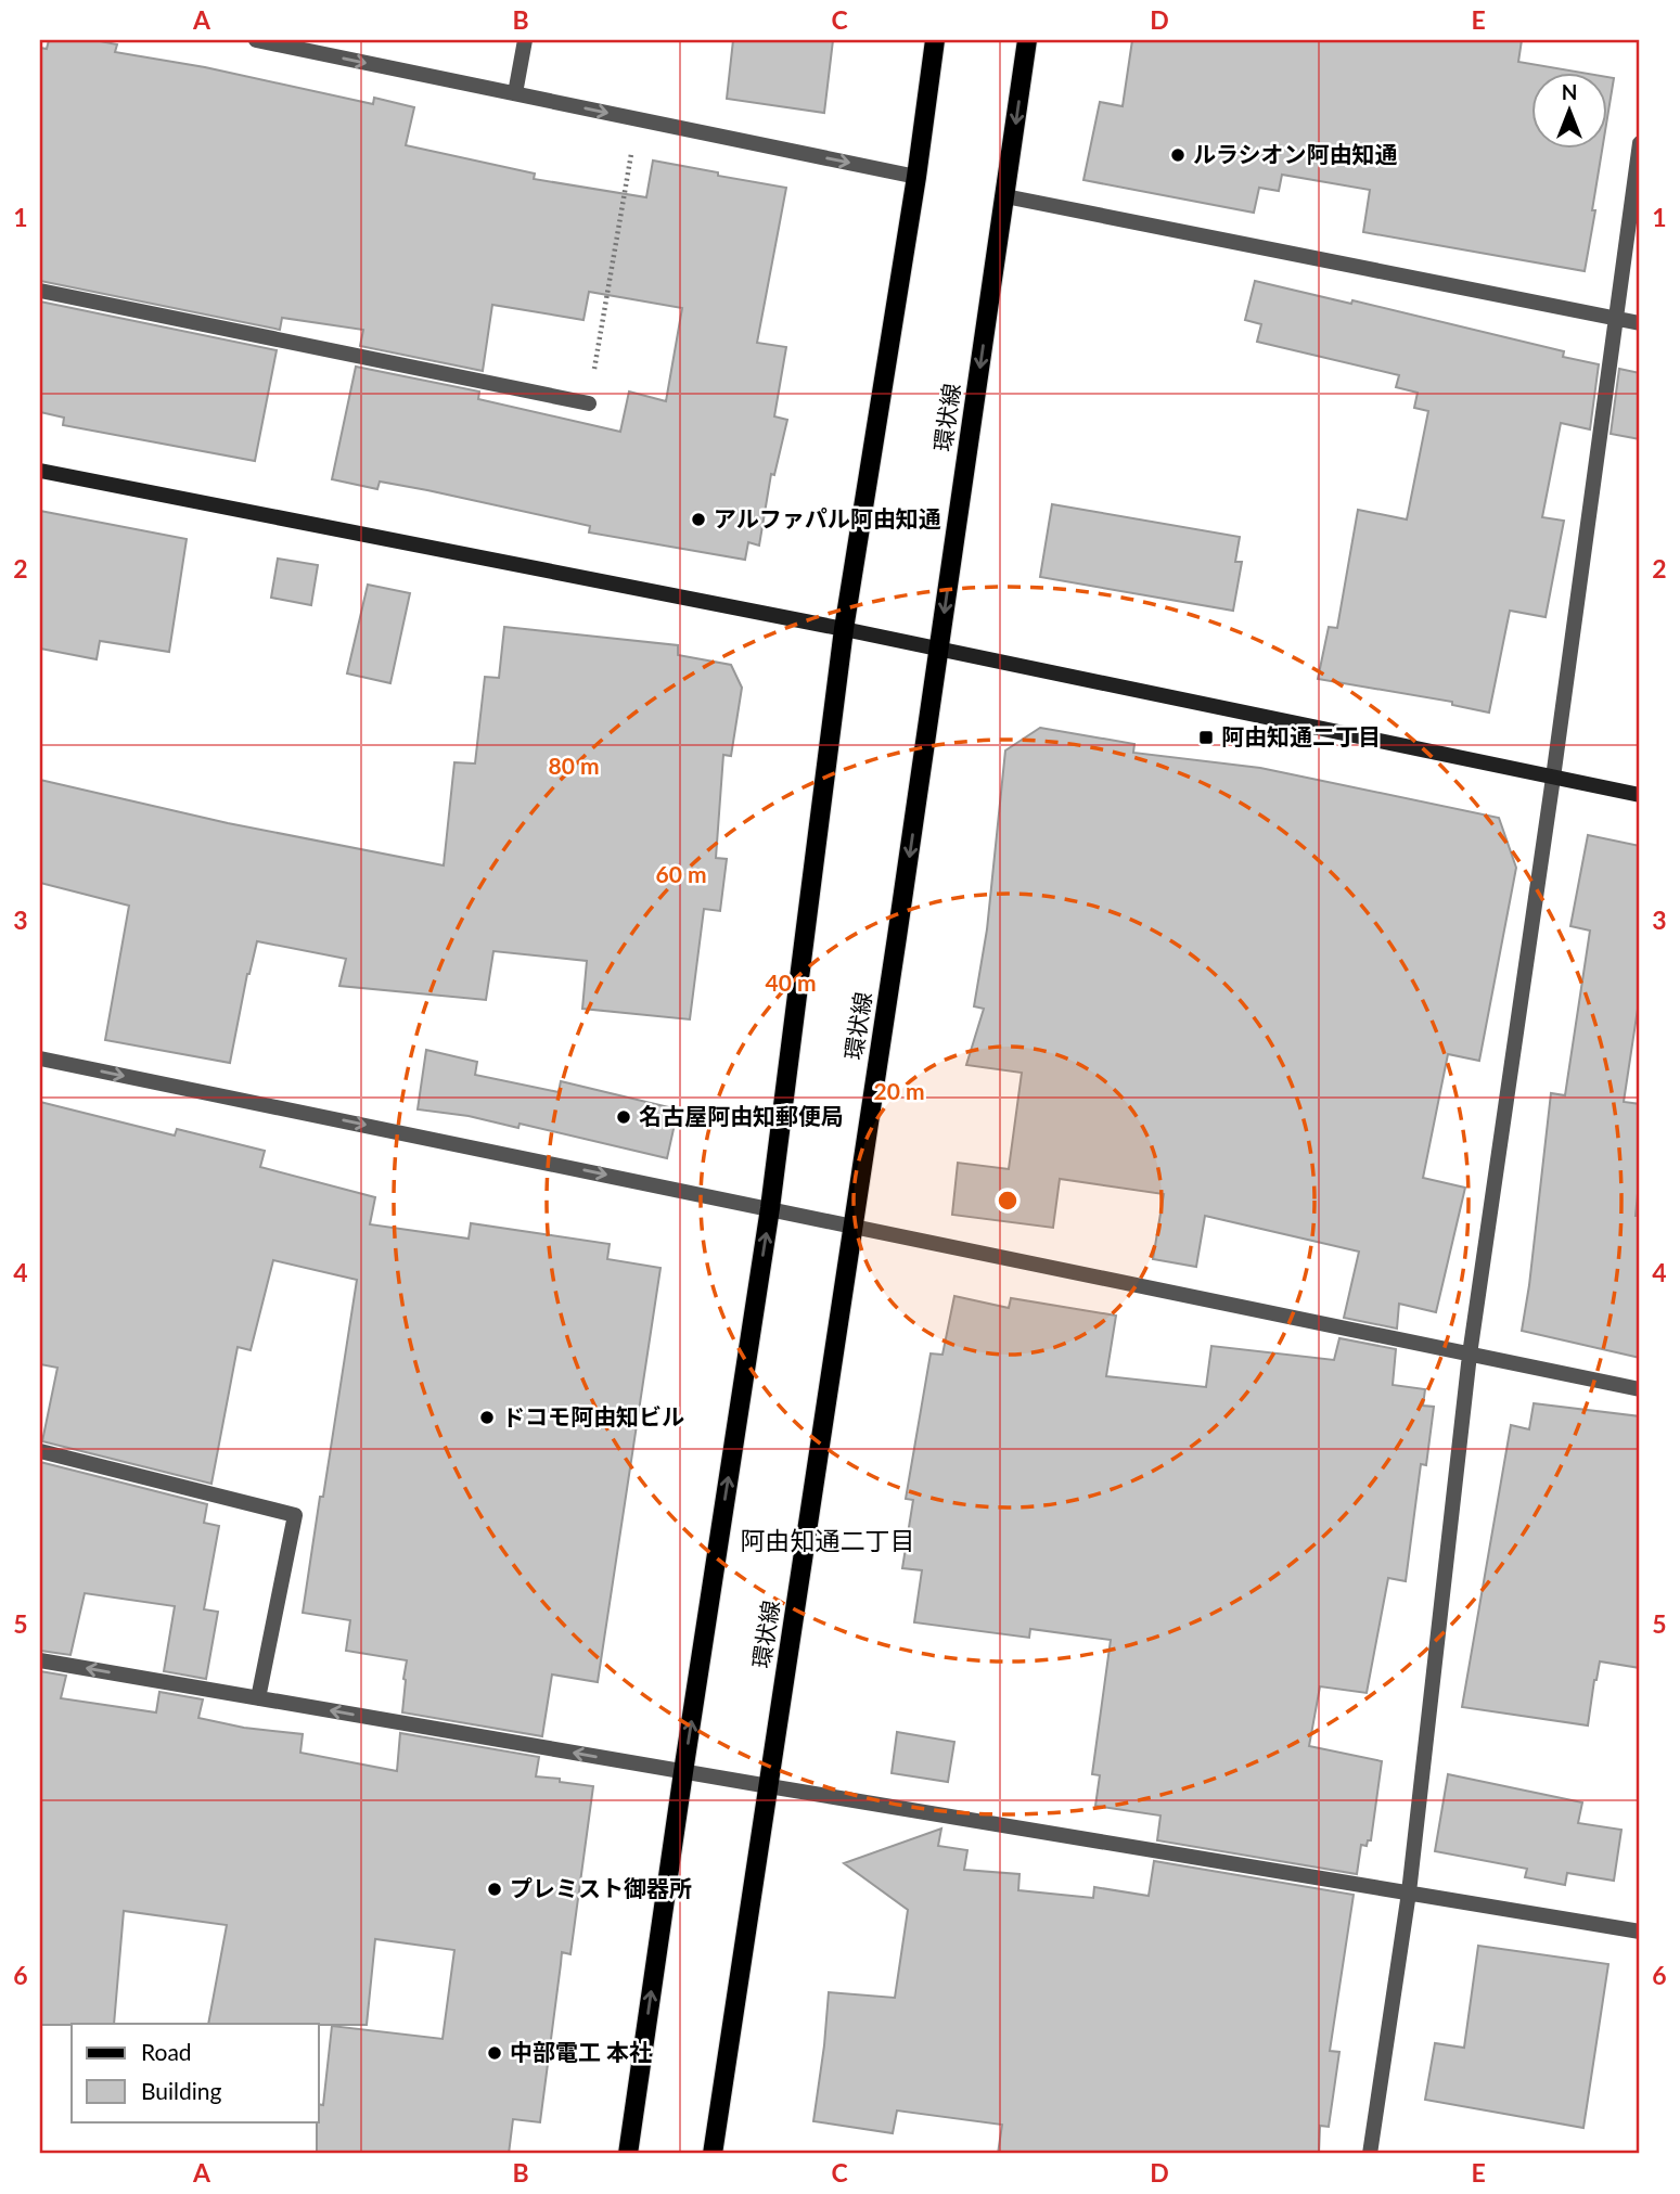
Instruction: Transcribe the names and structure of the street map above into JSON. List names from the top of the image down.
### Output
{
  "streets": {
    "main road": ["環状線"]
  },
  "districts": ["阿由知通二丁目"],
  "places": {
    "other": [
      "ルラシオン阿由知通",
      "アルファパル阿由知通",
      "名古屋阿由知郵便局",
      "ドコモ阿由知ビル",
      "プレミスト御器所",
      "中部電工 本社"
    ],
    "transit": ["阿由知通二丁目"]
  },
  "legend": ["Road", "Building"],
  "north": "top",
  "grid": {
    "columns": [
      "A",
      "B",
      "C",
      "D",
      "E"
    ],
    "rows": [
      "1",
      "2",
      "3",
      "4",
      "5",
      "6"
    ]
  },
  "rings": [
    "80 m",
    "60 m",
    "40 m",
    "20 m"
  ]
}
